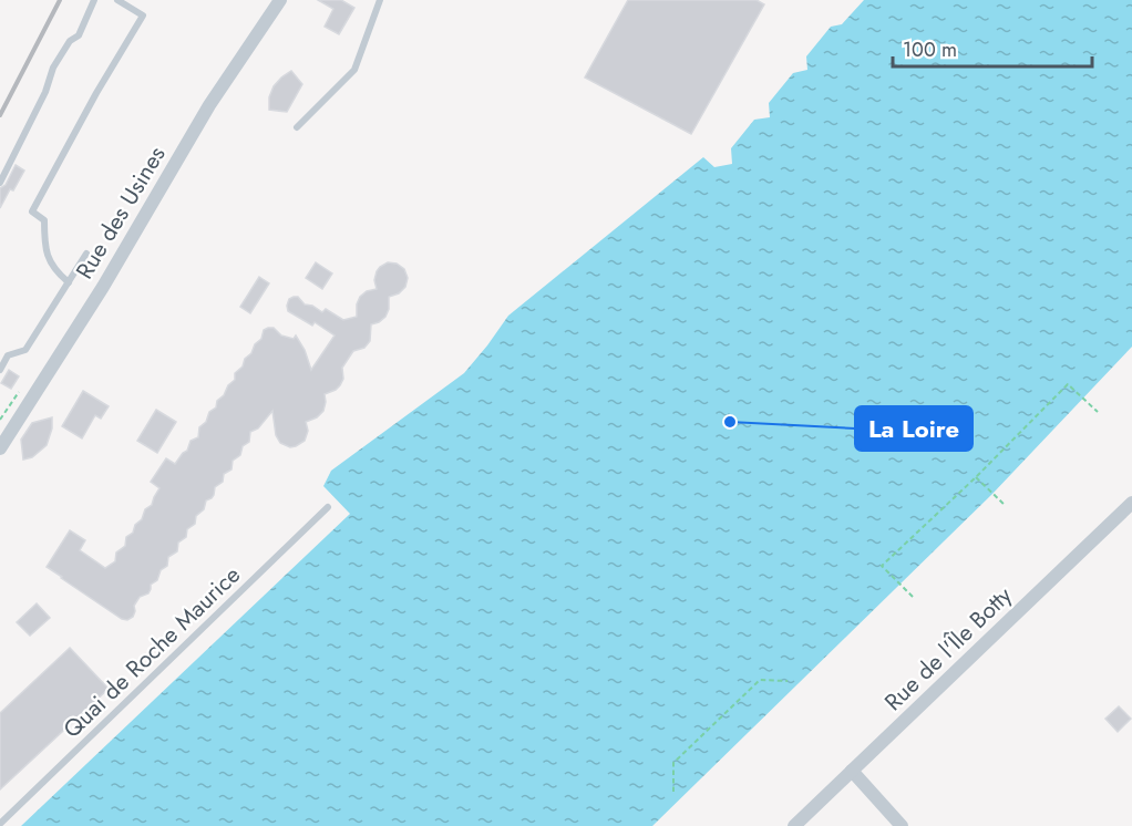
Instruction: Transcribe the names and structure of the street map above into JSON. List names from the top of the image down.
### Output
{
  "streets": {
    "street": ["Rue des Usines", "Rue de l'Île Botty"],
    "lane": ["Quai de Roche Maurice"]
  },
  "places": ["La Loire"],
  "scale_bar": "100 m"
}
